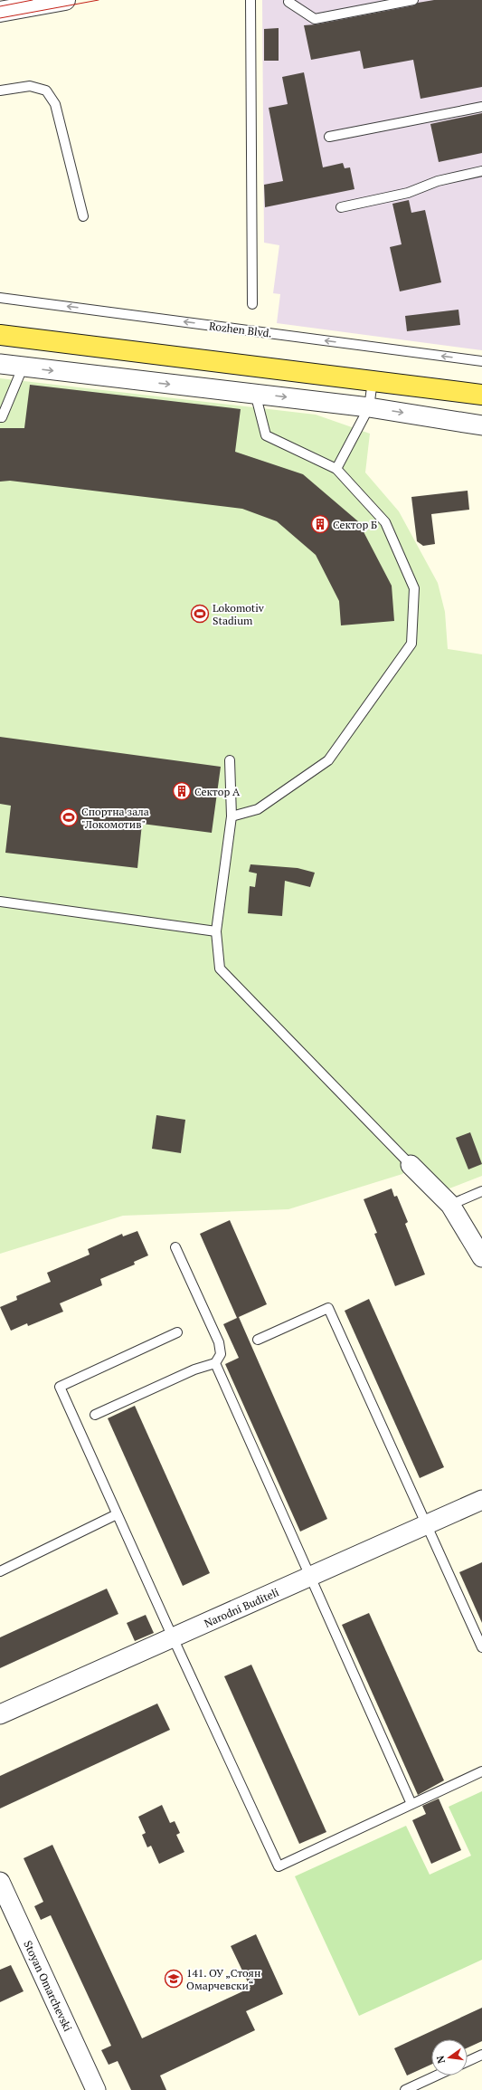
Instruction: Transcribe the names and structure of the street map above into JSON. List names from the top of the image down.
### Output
{
  "streets": {
    "street": ["Narodni Buditeli", "Stoyan Omarchevski"],
    "lane": ["Rozhen Blvd."]
  },
  "one_way": ["Rozhen Blvd."],
  "places": {
    "building": ["Сектор Б", "Сектор А"],
    "sports": ["Lokomotiv Stadium", "Спортна зала \"Локомотив\""],
    "school or university": ["141. ОУ „Стоян Омарчевски“"]
  },
  "north": "left"
}
